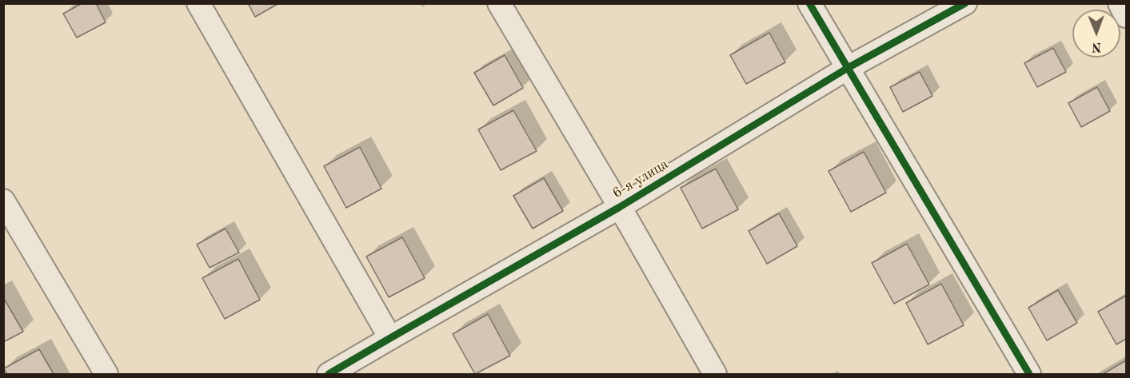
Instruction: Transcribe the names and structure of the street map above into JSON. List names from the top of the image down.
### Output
{
  "streets": {
    "street": ["6-я улица"]
  },
  "north": "bottom"
}
